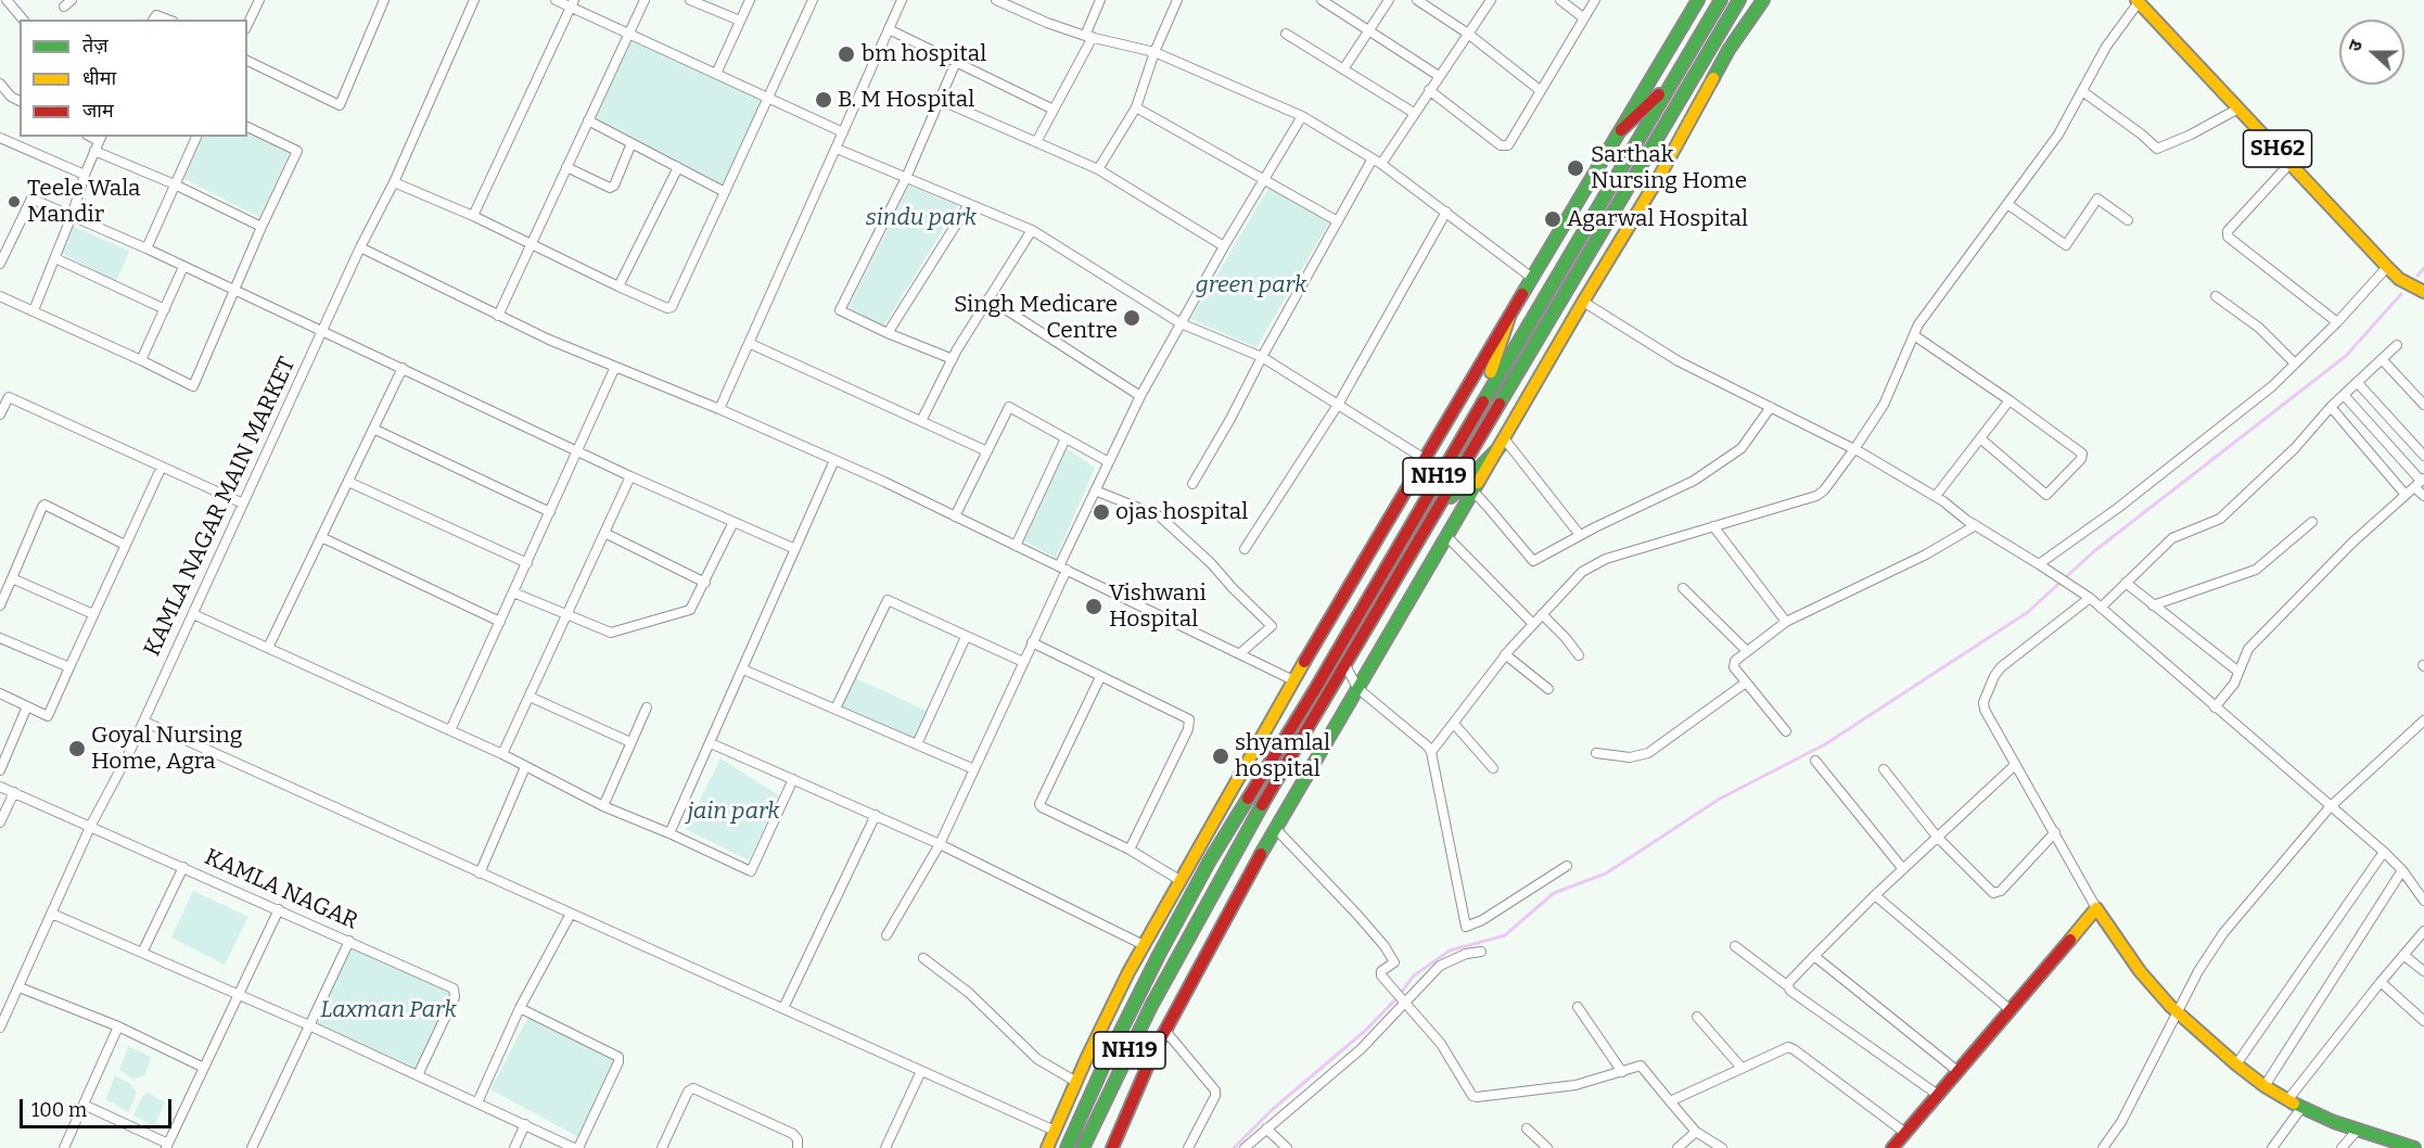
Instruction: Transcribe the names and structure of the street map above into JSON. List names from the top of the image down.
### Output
{
  "streets": {
    "main road": ["SH62", "NH19"],
    "street": ["KAMLA NAGAR MAIN MARKET", "KAMLA NAGAR"]
  },
  "crossings": [
    ["KAMLA NAGAR MAIN MARKET", "KAMLA NAGAR"]
  ],
  "parks": [
    "sindu park",
    "green park",
    "jain park",
    "Laxman Park"
  ],
  "places": [
    "bm hospital",
    "B. M Hospital",
    "Sarthak Nursing Home",
    "Teele Wala Mandir",
    "Agarwal Hospital",
    "Singh Medicare Centre",
    "ojas hospital",
    "Vishwani Hospital",
    "Goyal Nursing Home, Agra",
    "shyamlal hospital"
  ],
  "legend": ["तेज़", "धीमा", "जाम"],
  "scale_bar": "100 m",
  "north": "left"
}
